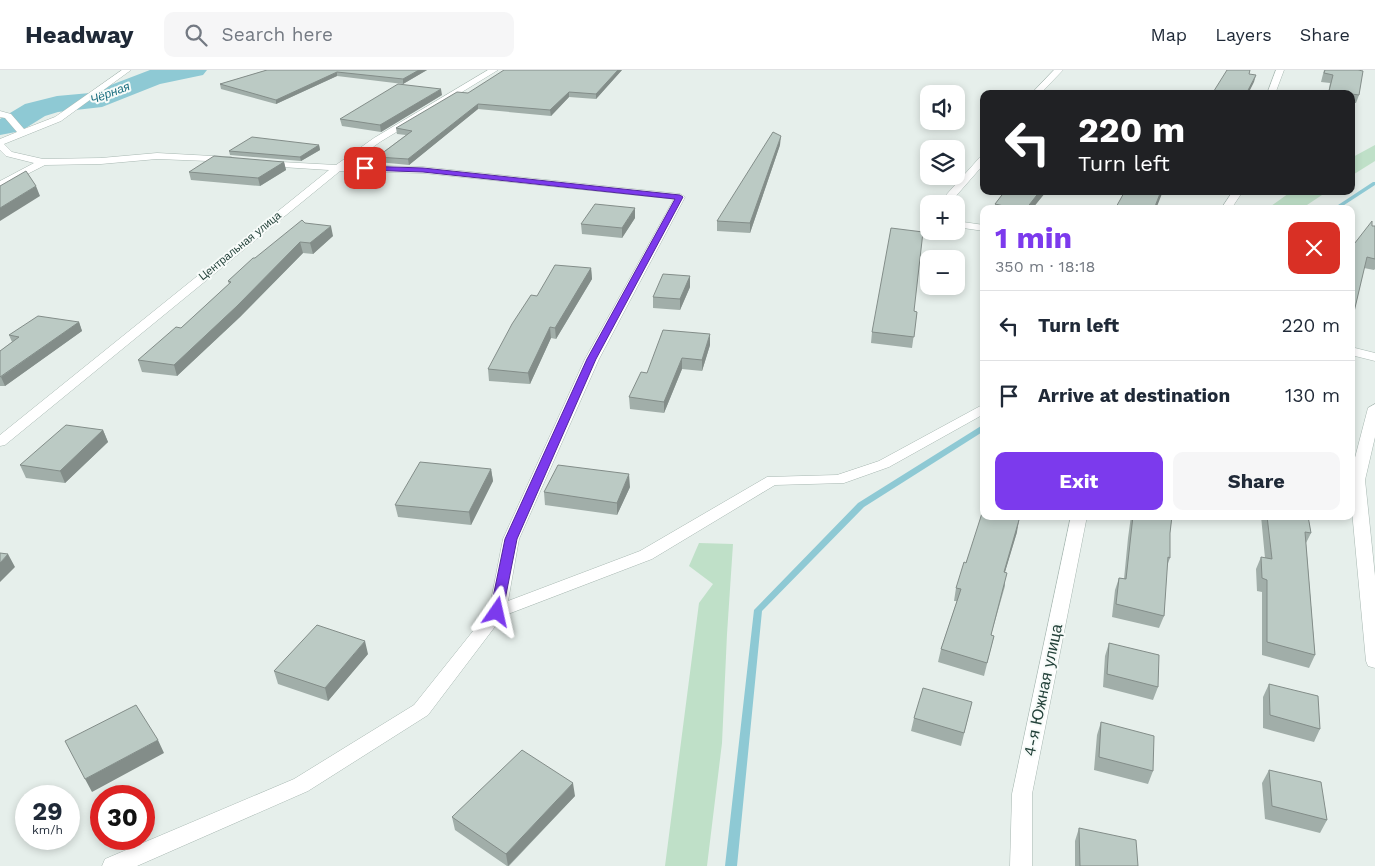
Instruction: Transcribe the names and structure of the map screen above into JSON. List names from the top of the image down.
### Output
{
  "streets": {
    "street": ["Центральная улица", "4-я Южная улица"]
  },
  "water": ["Чёрная"],
  "page": {
    "header": "Headway",
    "search": "Search here",
    "nav": ["Map", "Layers", "Share"],
    "map_buttons": ["+", "−"],
    "turn": ["220 m", "Turn left"],
    "heading": ["1 min", "350 m · 18:18"],
    "list": [
      {
        "name": "Turn left",
        "value": "220 m"
      },
      {
        "name": "Arrive at destination",
        "value": "130 m"
      }
    ],
    "buttons": ["Exit", "Share"],
    "speed": "29 km/h",
    "limit": "30"
  }
}
